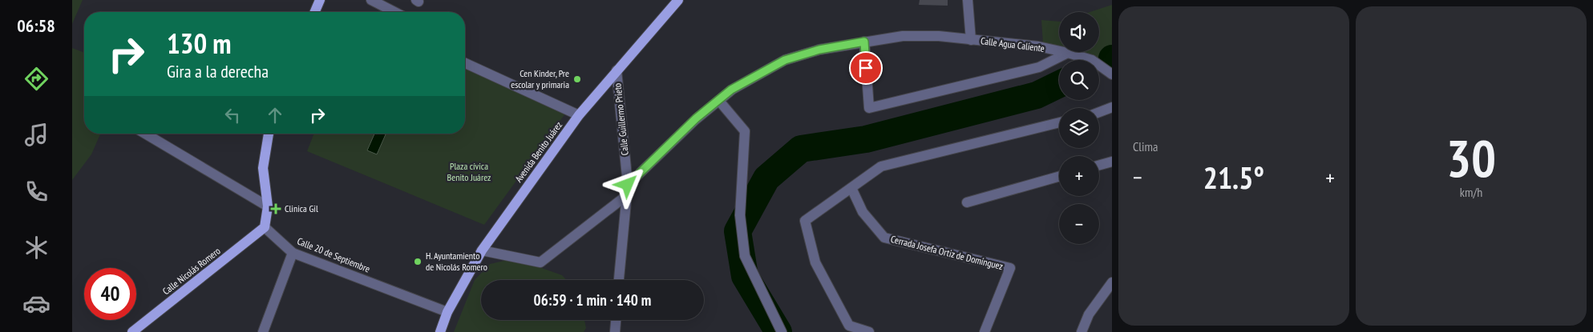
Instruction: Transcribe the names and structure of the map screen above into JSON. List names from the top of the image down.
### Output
{
  "streets": {
    "main road": ["Avenida Benito Juárez", "Calle Nicolás Romero"],
    "street": [
      "Calle Agua Caliente",
      "Calle Guillermo Prieto",
      "Cerrada Josefa Ortiz de Domínguez",
      "Calle 20 de Septiembre"
    ]
  },
  "crossings": [
    ["Calle Guillermo Prieto", "Avenida Benito Juárez"],
    ["Avenida Benito Juárez", "Calle 20 de Septiembre"],
    ["Calle 20 de Septiembre", "Calle Nicolás Romero"]
  ],
  "parks": ["Plaza cívica Benito Juárez"],
  "places": {
    "other": ["Cen Kinder, Pre escolar y primaria", "H. Ayuntamiento de Nicolás Romero"],
    "health": ["Clinica Gil"]
  },
  "page": {
    "tabs": "06:58",
    "tile": [
      "Clima",
      ["30", "km/h"]
    ],
    "map_buttons": ["+", "−"],
    "turn": ["130 m", "Gira a la derecha"],
    "heat": ["−", "21.5°", "+"],
    "limit": "40",
    "trip": "06:59 · 1 min · 140 m"
  }
}
